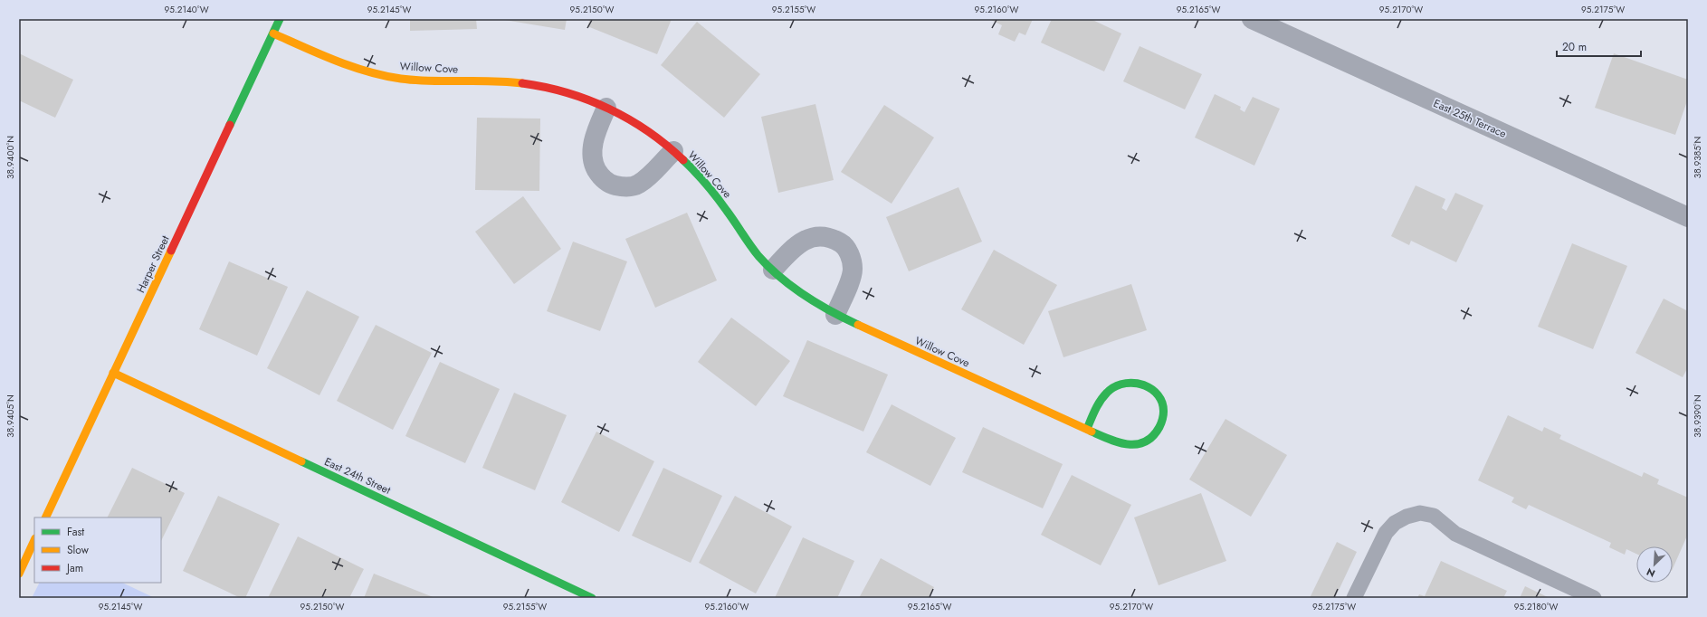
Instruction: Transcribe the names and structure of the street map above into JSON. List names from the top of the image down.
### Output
{
  "streets": {
    "street": [
      "Willow Cove",
      "East 25th Terrace",
      "Harper Street",
      "East 24th Street"
    ]
  },
  "crossings": [
    ["Willow Cove", "Harper Street"],
    ["Harper Street", "East 24th Street"]
  ],
  "legend": ["Fast", "Slow", "Jam"],
  "scale_bar": "20 m",
  "north": "bottom left",
  "coordinates": [
    "95.2140°W",
    "95.2145°W",
    "95.2150°W",
    "95.2155°W",
    "95.2160°W",
    "95.2165°W",
    "95.2170°W",
    "95.2175°W",
    "38.9400°N",
    "38.9385°N",
    "38.9405°N",
    "38.9390°N",
    "95.2180°W"
  ]
}
